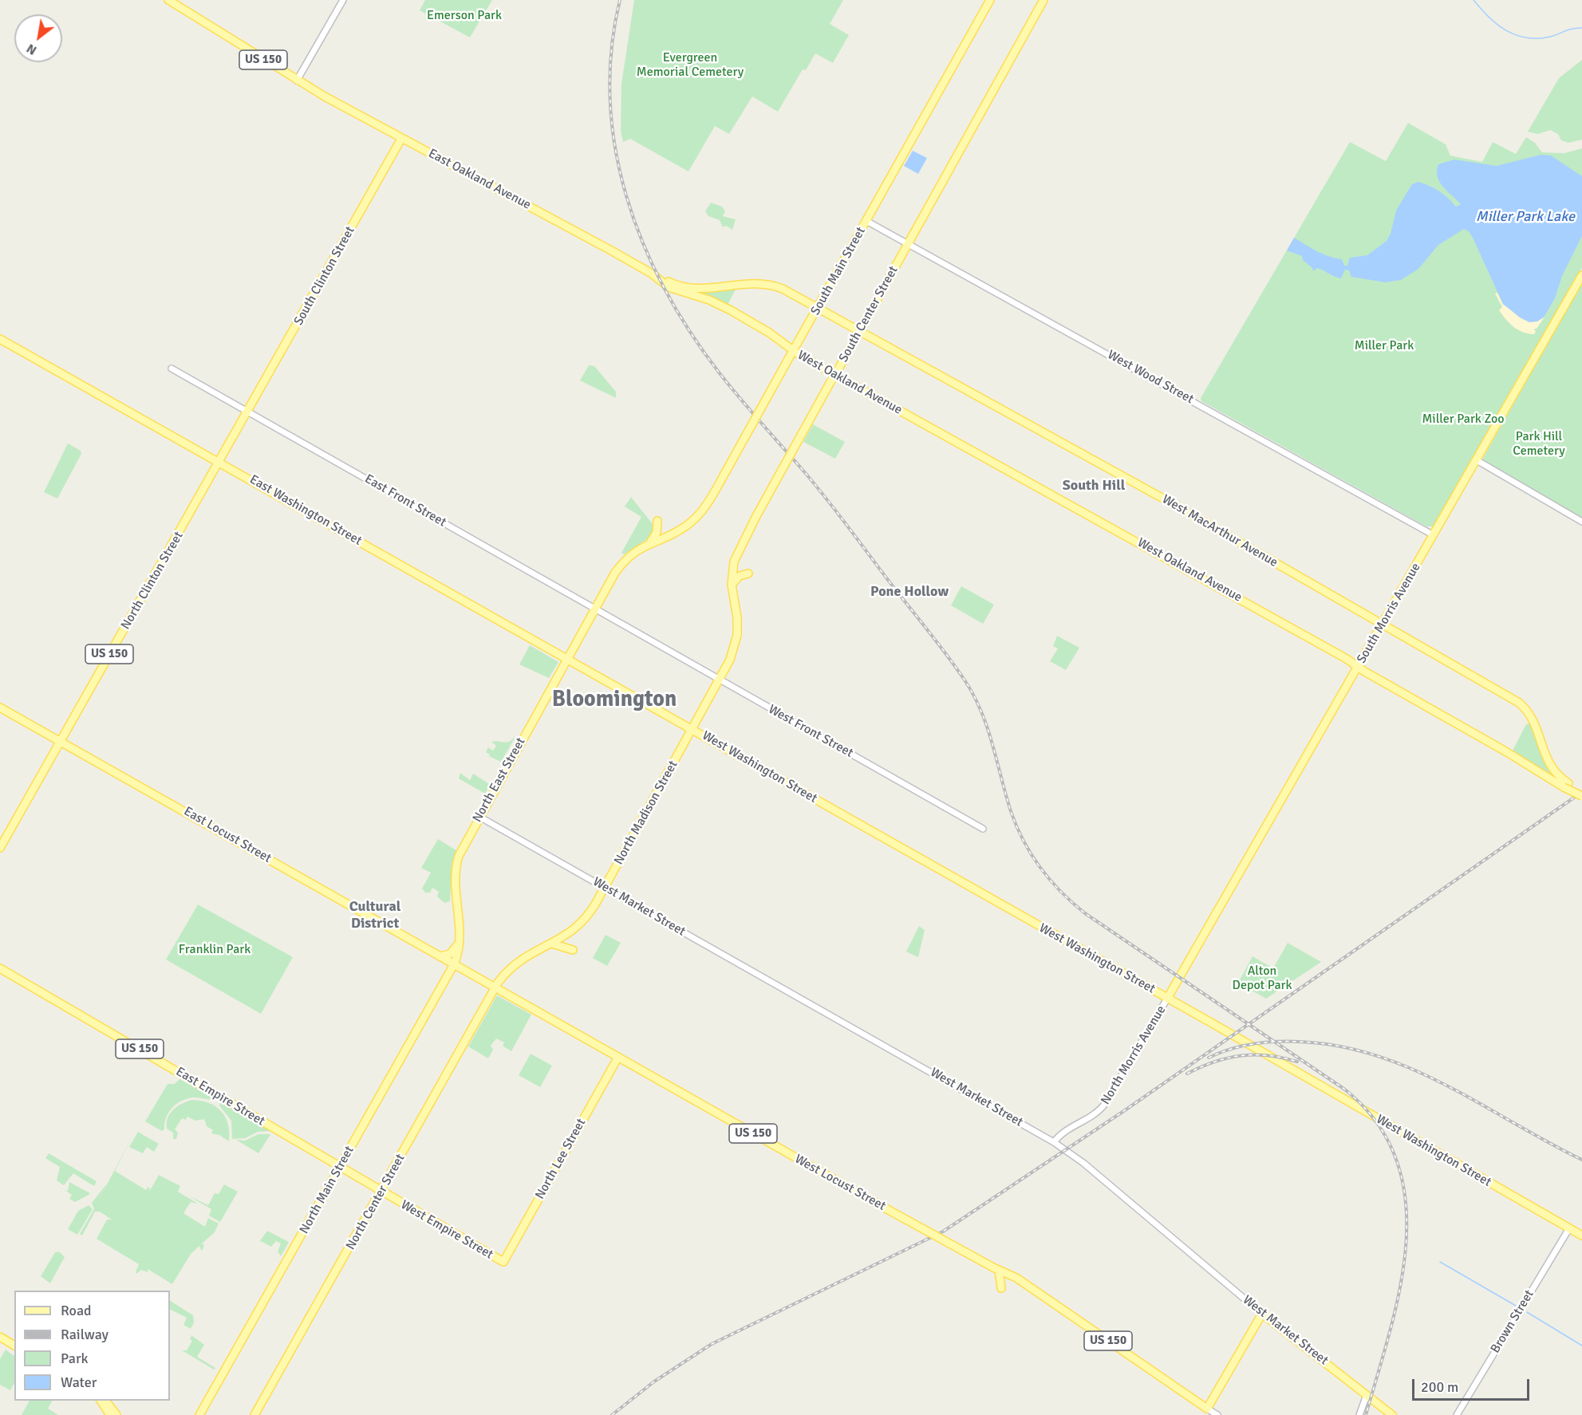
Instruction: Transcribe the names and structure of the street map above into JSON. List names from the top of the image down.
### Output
{
  "streets": {
    "main road": [
      "US 150",
      "East Oakland Avenue",
      "South Main Street",
      "South Clinton Street",
      "South Center Street",
      "West Oakland Avenue",
      "East Washington Street",
      "West MacArthur Avenue",
      "North Clinton Street",
      "South Morris Avenue",
      "West Washington Street",
      "North East Street",
      "North Madison Street",
      "East Locust Street",
      "West Market Street",
      "North Morris Avenue",
      "East Empire Street",
      "North Lee Street",
      "West Locust Street",
      "North Main Street",
      "North Center Street",
      "West Empire Street"
    ],
    "street": [
      "West Wood Street",
      "East Front Street",
      "West Front Street",
      "Brown Street"
    ]
  },
  "crossings": [
    ["East Oakland Avenue", "South Main Street"],
    ["East Oakland Avenue", "South Clinton Street"],
    ["East Oakland Avenue", "West Oakland Avenue"],
    ["East Oakland Avenue", "West MacArthur Avenue"],
    ["South Main Street", "West Wood Street"],
    ["South Main Street", "West Oakland Avenue"],
    ["South Main Street", "West MacArthur Avenue"],
    ["South Main Street", "North East Street"],
    ["South Clinton Street", "East Front Street"],
    ["South Clinton Street", "North Clinton Street"],
    ["South Center Street", "West Wood Street"],
    ["South Center Street", "West Oakland Avenue"],
    ["South Center Street", "West MacArthur Avenue"],
    ["South Center Street", "West Front Street"],
    ["South Center Street", "North Madison Street"],
    ["West Wood Street", "South Morris Avenue"],
    ["West Oakland Avenue", "West MacArthur Avenue"],
    ["West Oakland Avenue", "South Morris Avenue"],
    ["East Front Street", "North Clinton Street"],
    ["East Front Street", "West Front Street"],
    ["East Front Street", "North East Street"],
    ["East Washington Street", "North Clinton Street"],
    ["East Washington Street", "West Washington Street"],
    ["East Washington Street", "North East Street"],
    ["West MacArthur Avenue", "South Morris Avenue"],
    ["North Clinton Street", "East Locust Street"],
    ["South Morris Avenue", "North Morris Avenue"],
    ["West Front Street", "North Madison Street"],
    ["West Washington Street", "North Madison Street"],
    ["West Washington Street", "North Morris Avenue"],
    ["West Washington Street", "Brown Street"],
    ["North East Street", "East Locust Street"],
    ["North East Street", "West Market Street"],
    ["North East Street", "West Locust Street"],
    ["North East Street", "North Main Street"],
    ["North Madison Street", "West Market Street"],
    ["North Madison Street", "West Locust Street"],
    ["North Madison Street", "North Center Street"],
    ["East Locust Street", "West Locust Street"],
    ["East Locust Street", "North Main Street"],
    ["West Market Street", "North Morris Avenue"],
    ["East Empire Street", "North Main Street"],
    ["East Empire Street", "West Empire Street"],
    ["North Lee Street", "West Locust Street"],
    ["North Lee Street", "West Empire Street"],
    ["West Locust Street", "North Main Street"],
    ["West Locust Street", "North Center Street"],
    ["North Main Street", "West Empire Street"],
    ["North Center Street", "West Empire Street"]
  ],
  "districts": [
    "South Hill",
    "Pone Hollow",
    "Bloomington",
    "Cultural District"
  ],
  "water": ["Miller Park Lake"],
  "parks": [
    "Emerson Park",
    "Evergreen Memorial Cemetery",
    "Miller Park",
    "Miller Park Zoo",
    "Park Hill Cemetery",
    "Franklin Park",
    "Alton Depot Park"
  ],
  "legend": [
    "Road",
    "Railway",
    "Park",
    "Water"
  ],
  "scale_bar": "200 m",
  "north": "bottom left"
}
